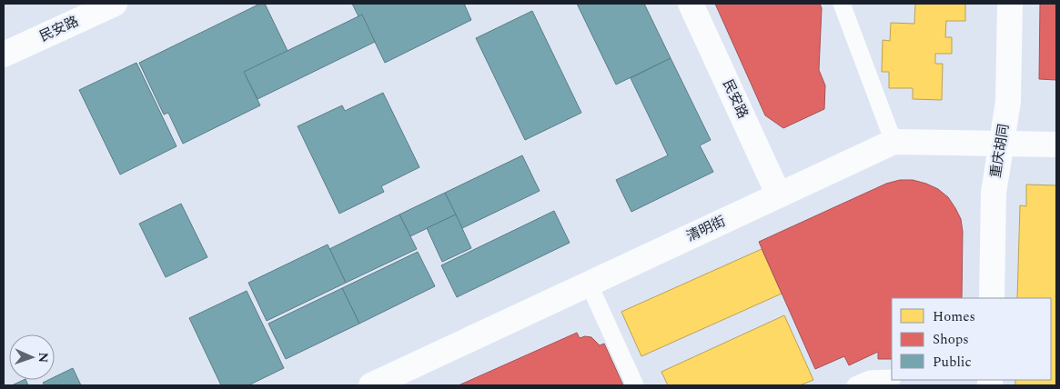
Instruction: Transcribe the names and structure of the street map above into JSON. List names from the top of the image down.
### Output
{
  "streets": {
    "street": ["民安路", "重庆胡同", "清明街"]
  },
  "crossings": [
    ["民安路", "清明街"],
    ["重庆胡同", "清明街"]
  ],
  "legend": ["Homes", "Shops", "Public"],
  "north": "right"
}
